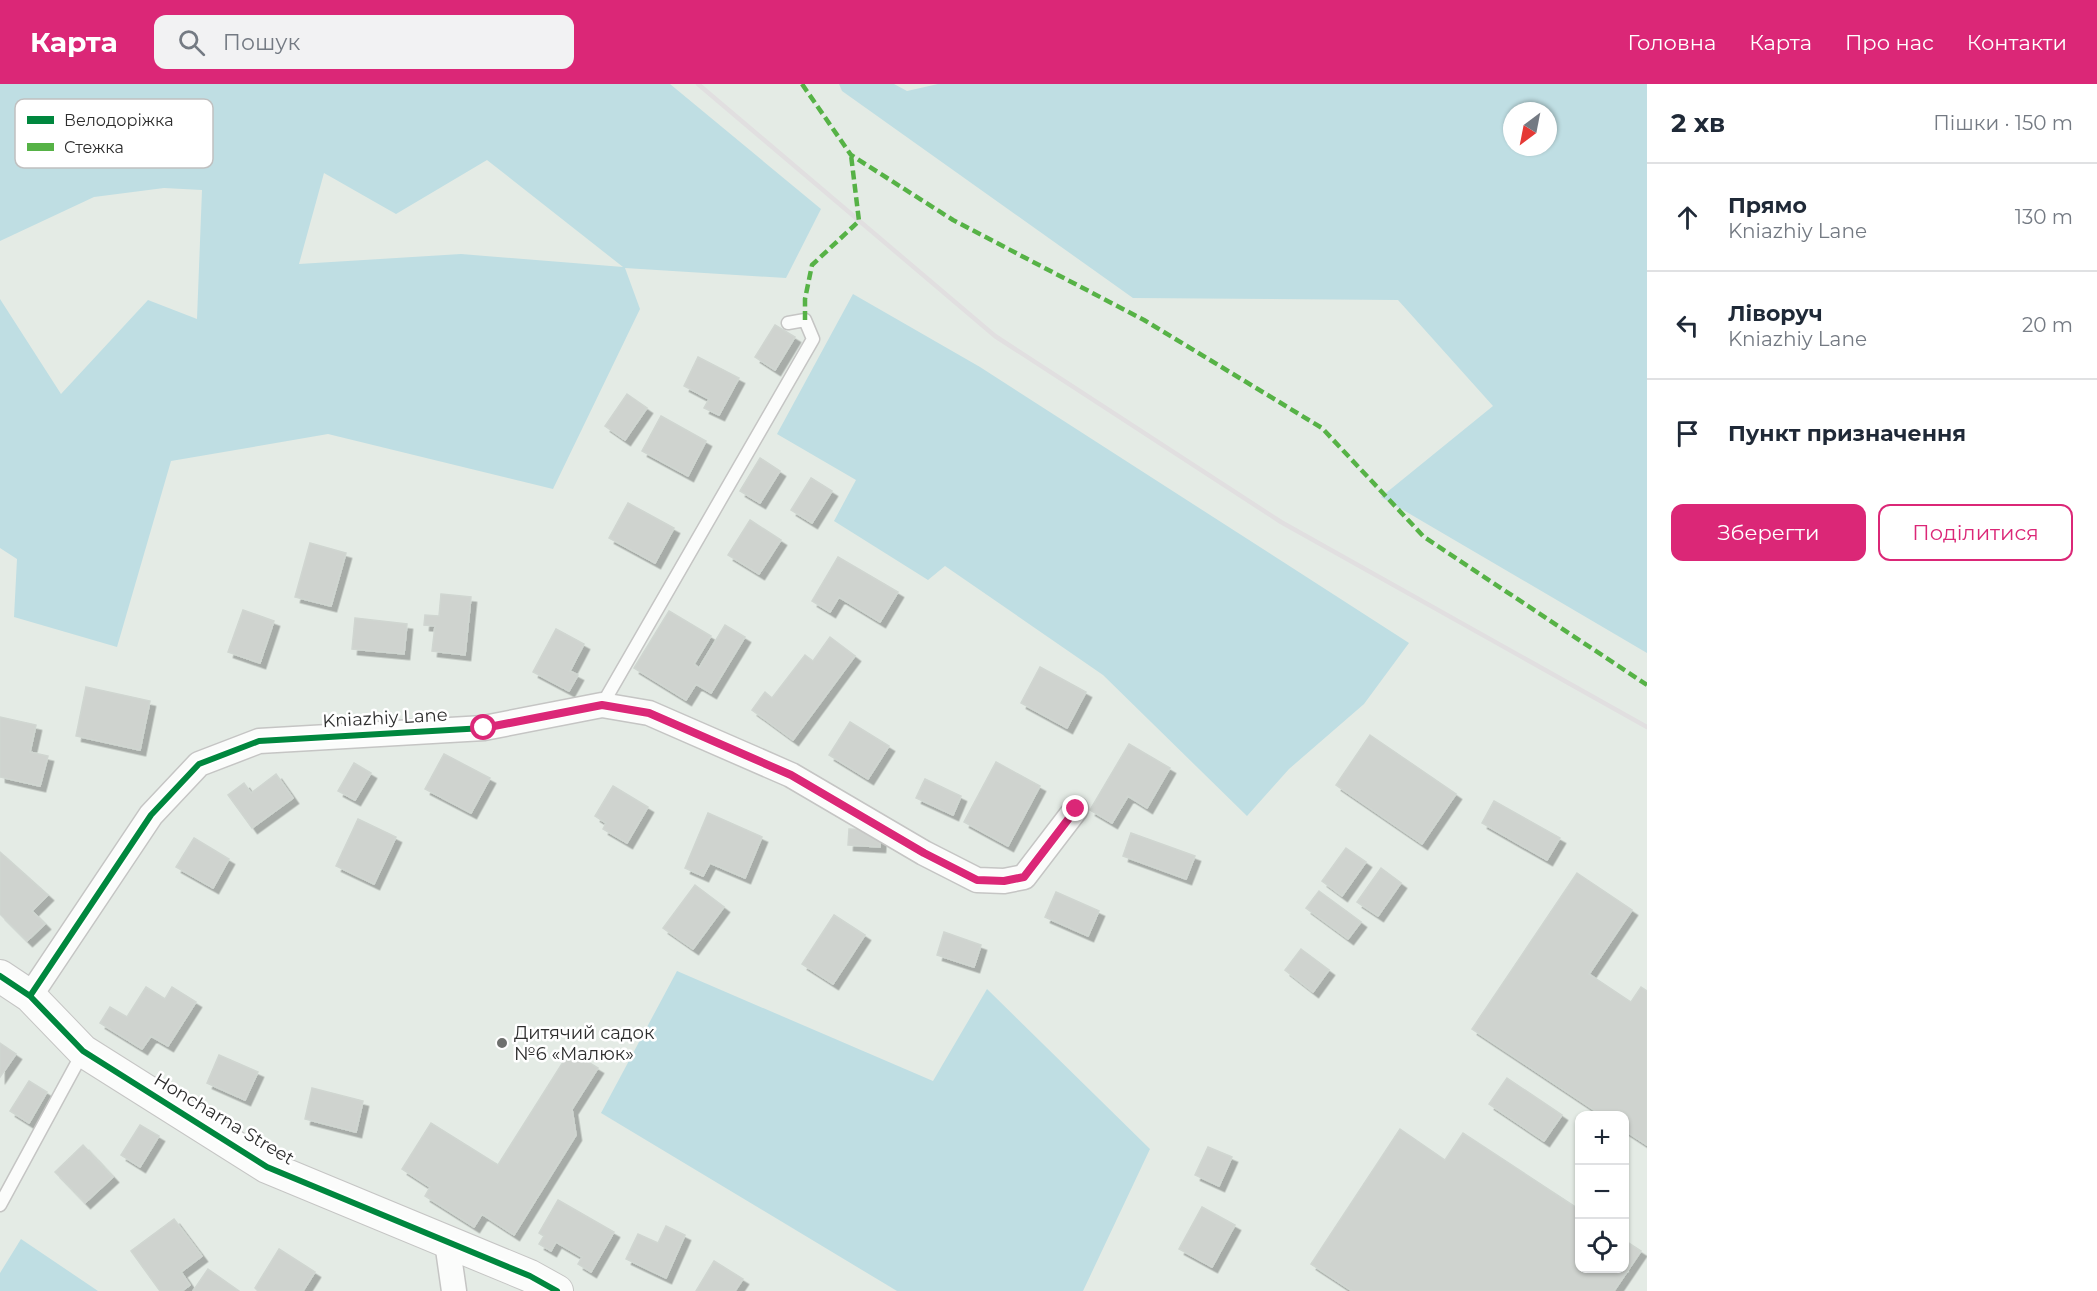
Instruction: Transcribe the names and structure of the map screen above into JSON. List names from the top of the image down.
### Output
{
  "streets": {
    "street": ["Kniazhiy Lane", "Honcharna Street"]
  },
  "crossings": [
    ["Kniazhiy Lane", "Honcharna Street"]
  ],
  "places": ["Дитячий садок №6 «Малюк»"],
  "legend": ["Велодоріжка", "Стежка"],
  "north": "bottom left",
  "page": {
    "header": "Карта",
    "search": "Пошук",
    "nav": [
      "Головна",
      "Карта",
      "Про нас",
      "Контакти"
    ],
    "heading": ["2 хв", "Пішки · 150 m"],
    "list": [
      ["Прямо", "Kniazhiy Lane", "130 m"],
      ["Ліворуч", "Kniazhiy Lane", "20 m"],
      "Пункт призначення"
    ],
    "buttons": ["Зберегти", "Поділитися"],
    "map_buttons": ["+", "−"]
  }
}
